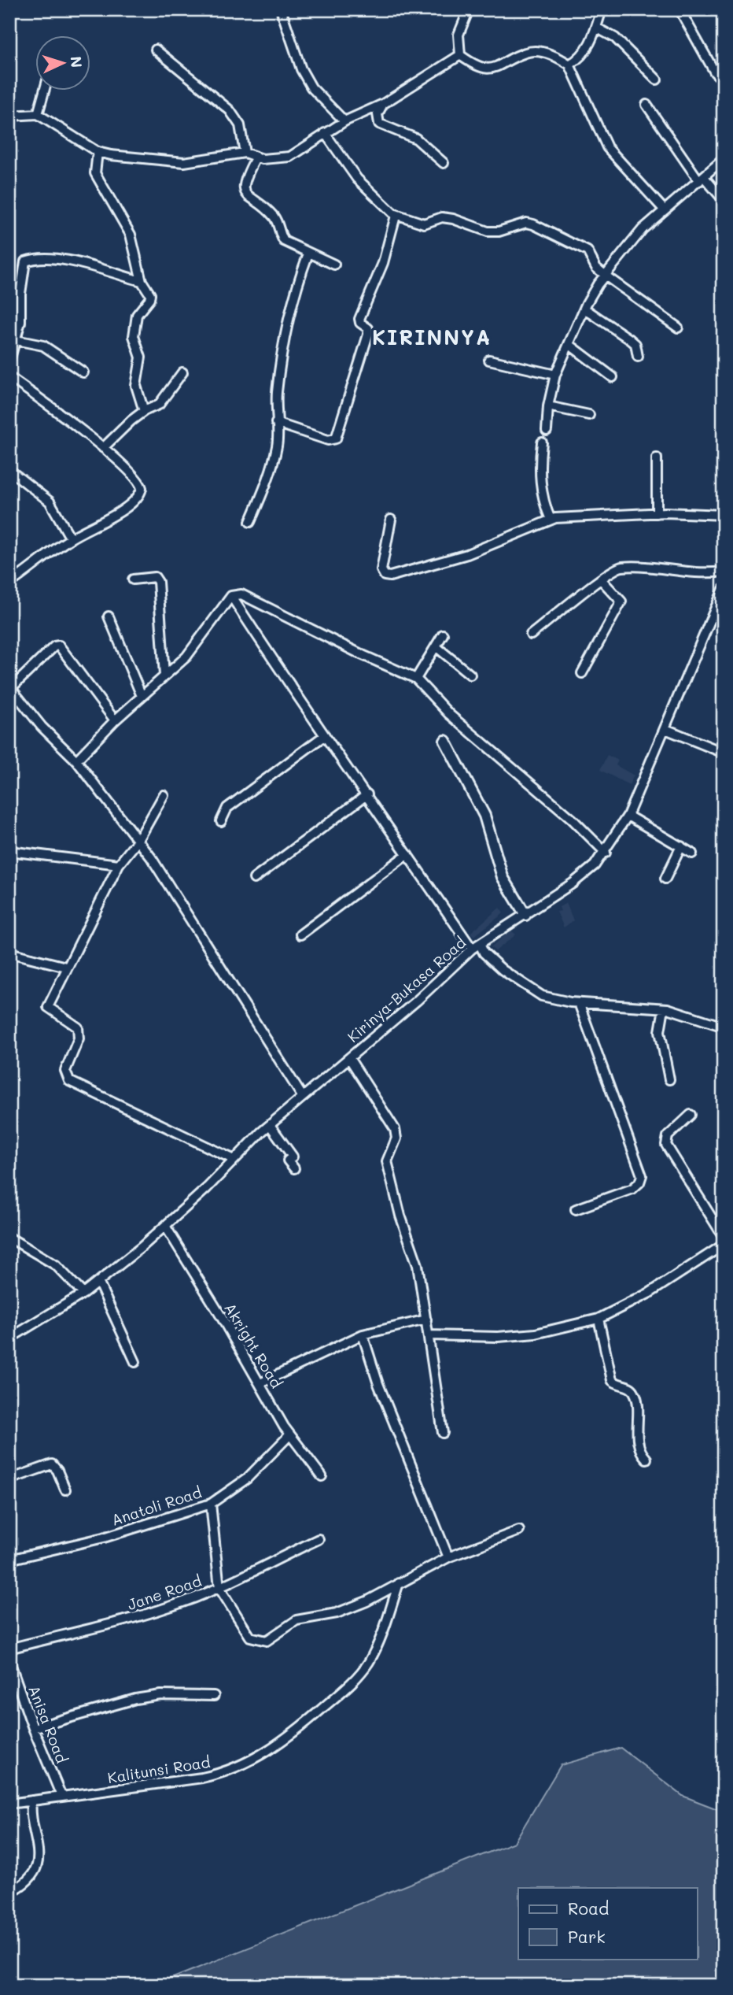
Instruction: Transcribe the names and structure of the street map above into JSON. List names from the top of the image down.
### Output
{
  "streets": {
    "street": [
      "Kirinya-Bukasa Road",
      "Akright Road",
      "Anatoli Road",
      "Jane Road",
      "Anisa Road",
      "Kalitunsi Road"
    ]
  },
  "crossings": [
    ["Kirinya-Bukasa Road", "Akright Road"],
    ["Akright Road", "Anatoli Road"],
    ["Anisa Road", "Kalitunsi Road"]
  ],
  "districts": ["KIRINNYA"],
  "legend": ["Road", "Park"],
  "north": "right"
}
